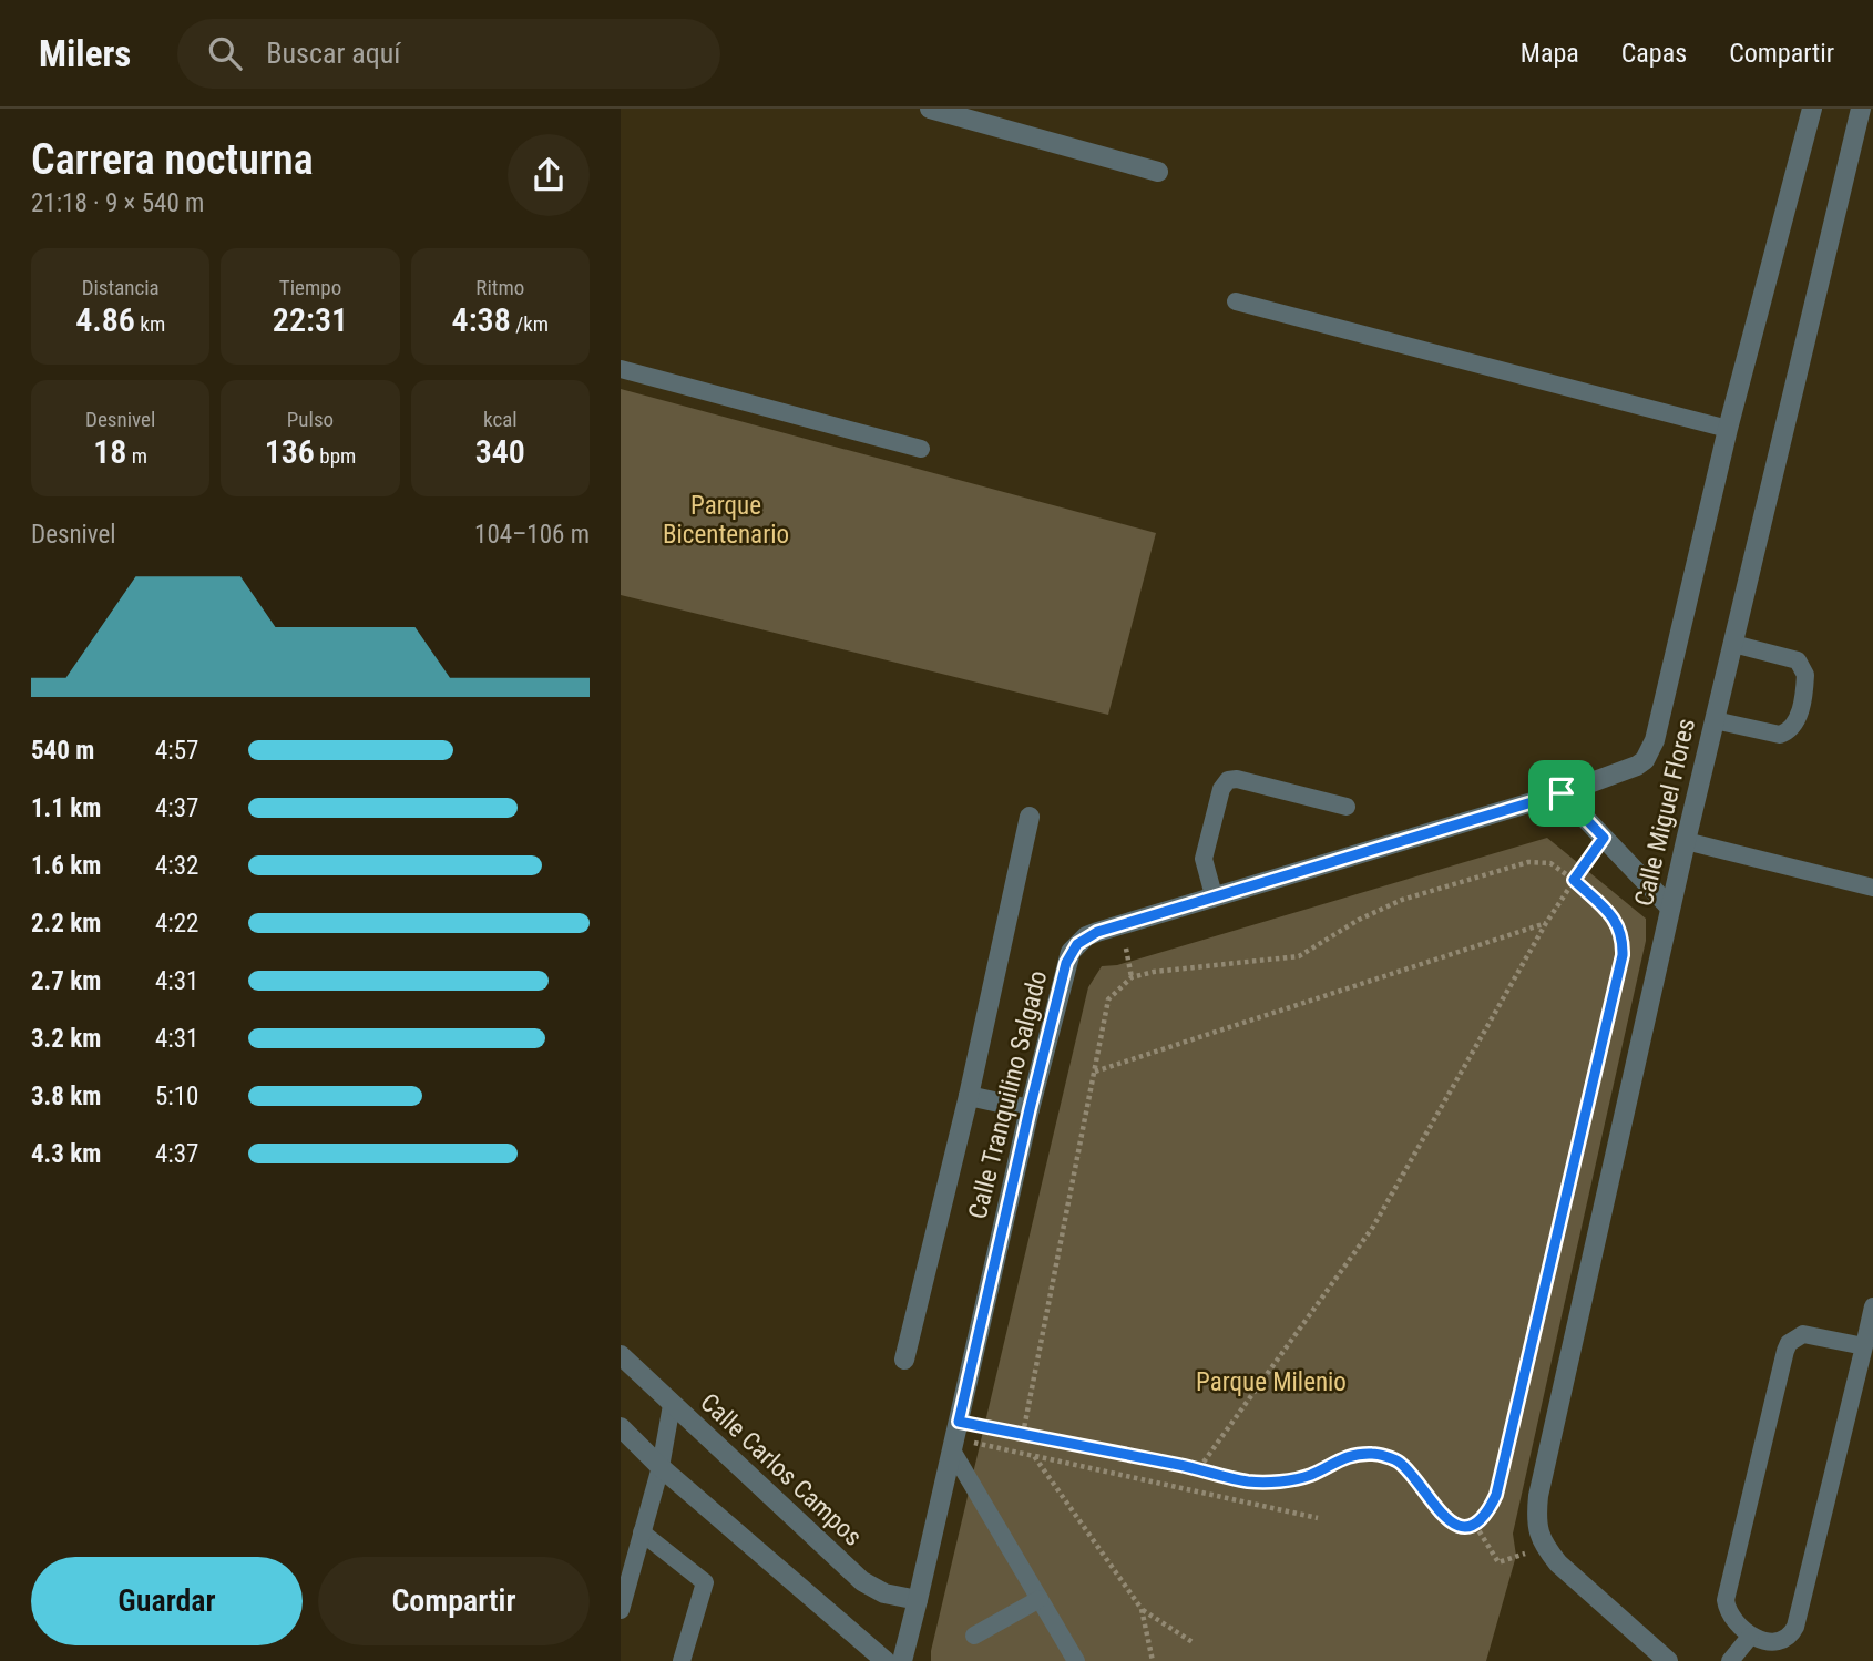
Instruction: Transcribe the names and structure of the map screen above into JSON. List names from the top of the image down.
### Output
{
  "streets": {
    "street": ["Calle Miguel Flores", "Calle Tranquilino Salgado", "Calle Carlos Campos"]
  },
  "crossings": [
    ["Calle Miguel Flores", "Calle Tranquilino Salgado"],
    ["Calle Tranquilino Salgado", "Calle Carlos Campos"]
  ],
  "parks": ["Parque Bicentenario", "Parque Milenio"],
  "page": {
    "header": "Milers",
    "search": "Buscar aquí",
    "nav": ["Mapa", "Capas", "Compartir"],
    "heading": ["Carrera nocturna", "21:18 · 9 × 540 m"],
    "stats": [
      ["Distancia", "4.86 km"],
      ["Tiempo", "22:31"],
      ["Ritmo", "4:38 /km"],
      ["Desnivel", "18 m"],
      ["Pulso", "136 bpm"],
      ["kcal", "340"]
    ],
    "chart": ["Desnivel", "104–106 m"],
    "list": [
      {
        "name": "540 m",
        "note": "4:57"
      },
      {
        "name": "1.1 km",
        "note": "4:37"
      },
      {
        "name": "1.6 km",
        "note": "4:32"
      },
      {
        "name": "2.2 km",
        "note": "4:22"
      },
      {
        "name": "2.7 km",
        "note": "4:31"
      },
      {
        "name": "3.2 km",
        "note": "4:31"
      },
      {
        "name": "3.8 km",
        "note": "5:10"
      },
      {
        "name": "4.3 km",
        "note": "4:37"
      }
    ],
    "buttons": ["Guardar", "Compartir"]
  }
}
